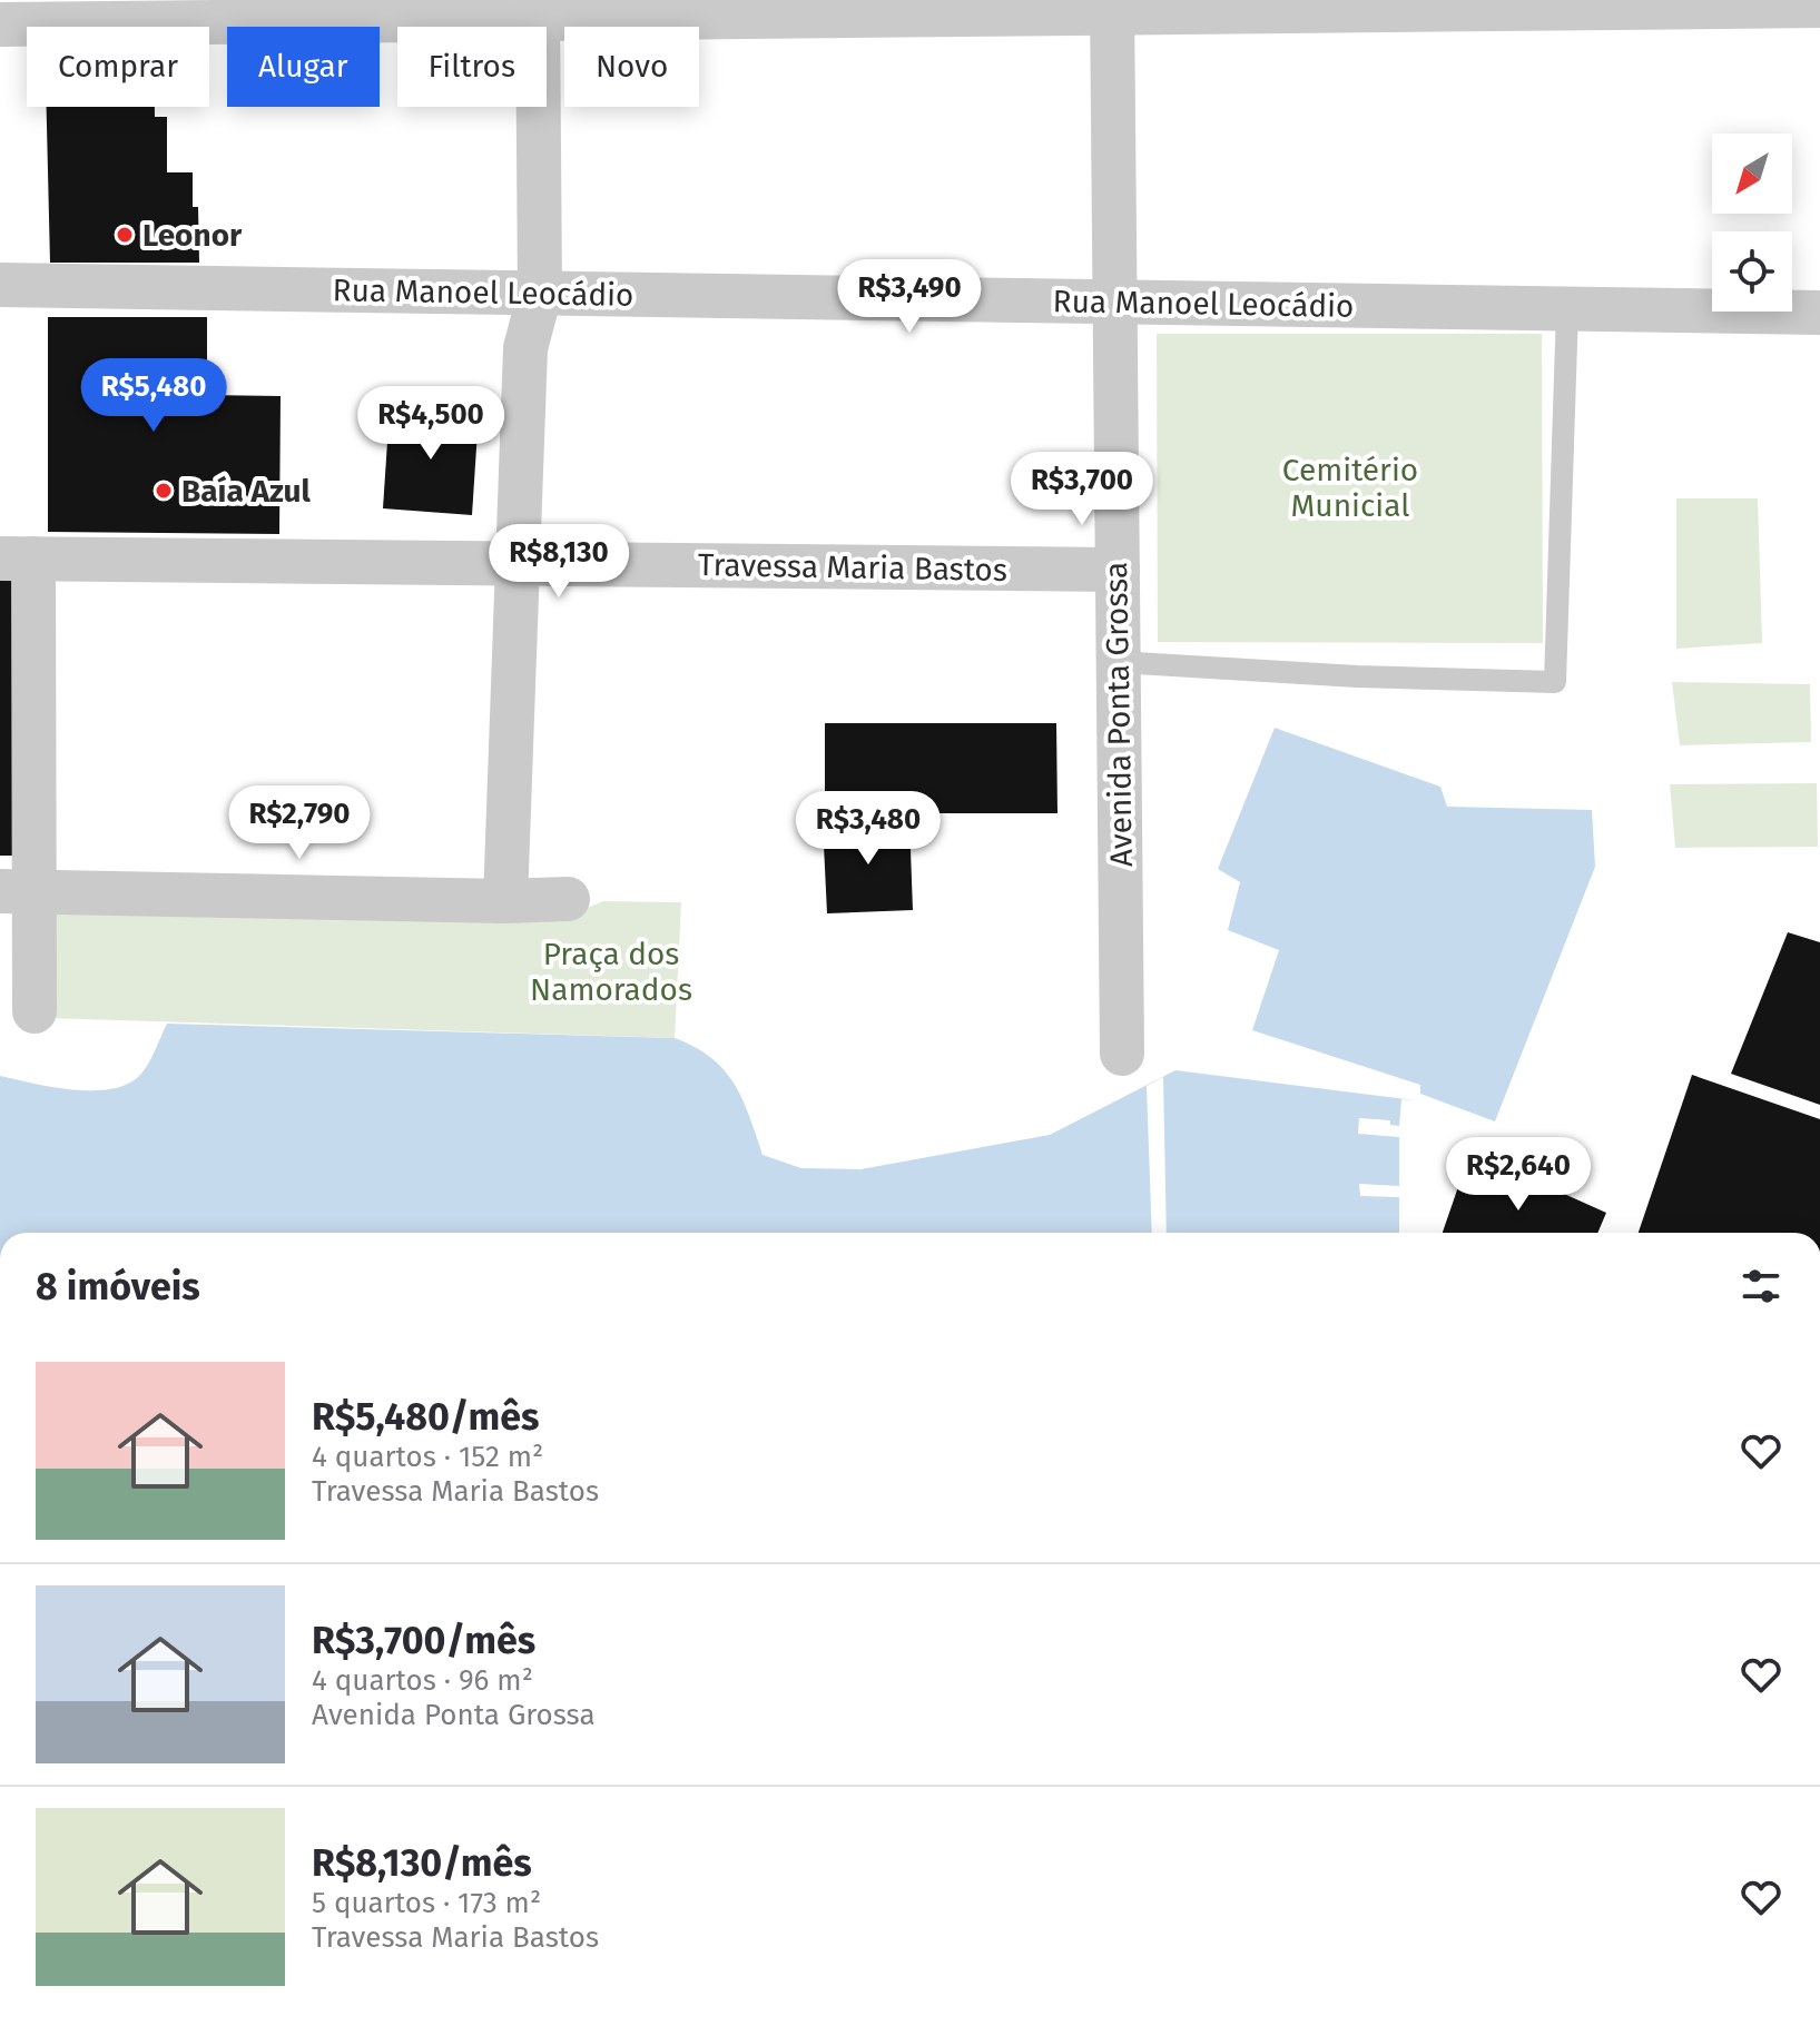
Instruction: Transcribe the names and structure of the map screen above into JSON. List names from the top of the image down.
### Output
{
  "streets": {
    "street": ["Rua Manoel Leocádio", "Travessa Maria Bastos", "Avenida Ponta Grossa"]
  },
  "crossings": [
    ["Rua Manoel Leocádio", "Avenida Ponta Grossa"],
    ["Travessa Maria Bastos", "Avenida Ponta Grossa"]
  ],
  "parks": ["Cemitério Municial", "Praça dos Namorados"],
  "places": ["Leonor", "Baía Azul"],
  "north": "bottom left",
  "page": {
    "chip": [
      "Comprar",
      "Alugar",
      "Filtros",
      "Novo"
    ],
    "price": [
      "R$3,490",
      "R$5,480",
      "R$4,500",
      "R$3,700",
      "R$8,130",
      "R$2,790",
      "R$3,480",
      "R$2,640"
    ],
    "heading": "8 imóveis",
    "list": [
      {
        "name": "R$5,480/mês",
        "note": "4 quartos · 152 m² · Travessa Maria Bastos"
      },
      {
        "name": "R$3,700/mês",
        "note": "4 quartos · 96 m² · Avenida Ponta Grossa"
      },
      {
        "name": "R$8,130/mês",
        "note": "5 quartos · 173 m² · Travessa Maria Bastos"
      }
    ]
  }
}
